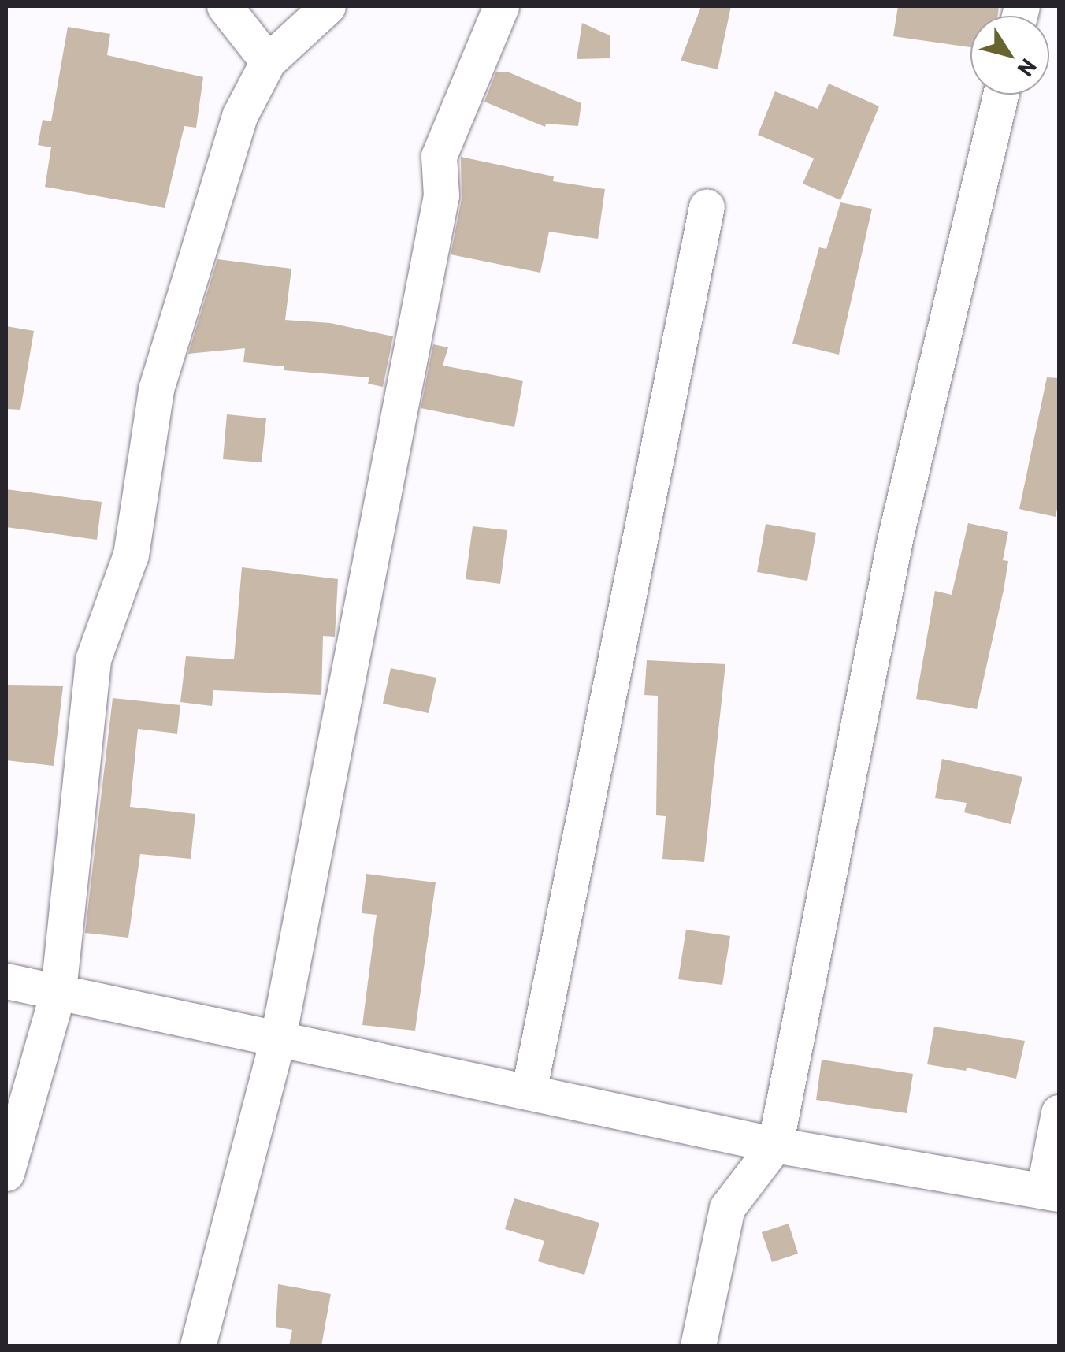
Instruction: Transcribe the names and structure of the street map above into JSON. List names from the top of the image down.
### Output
{
  "north": "bottom right"
}
